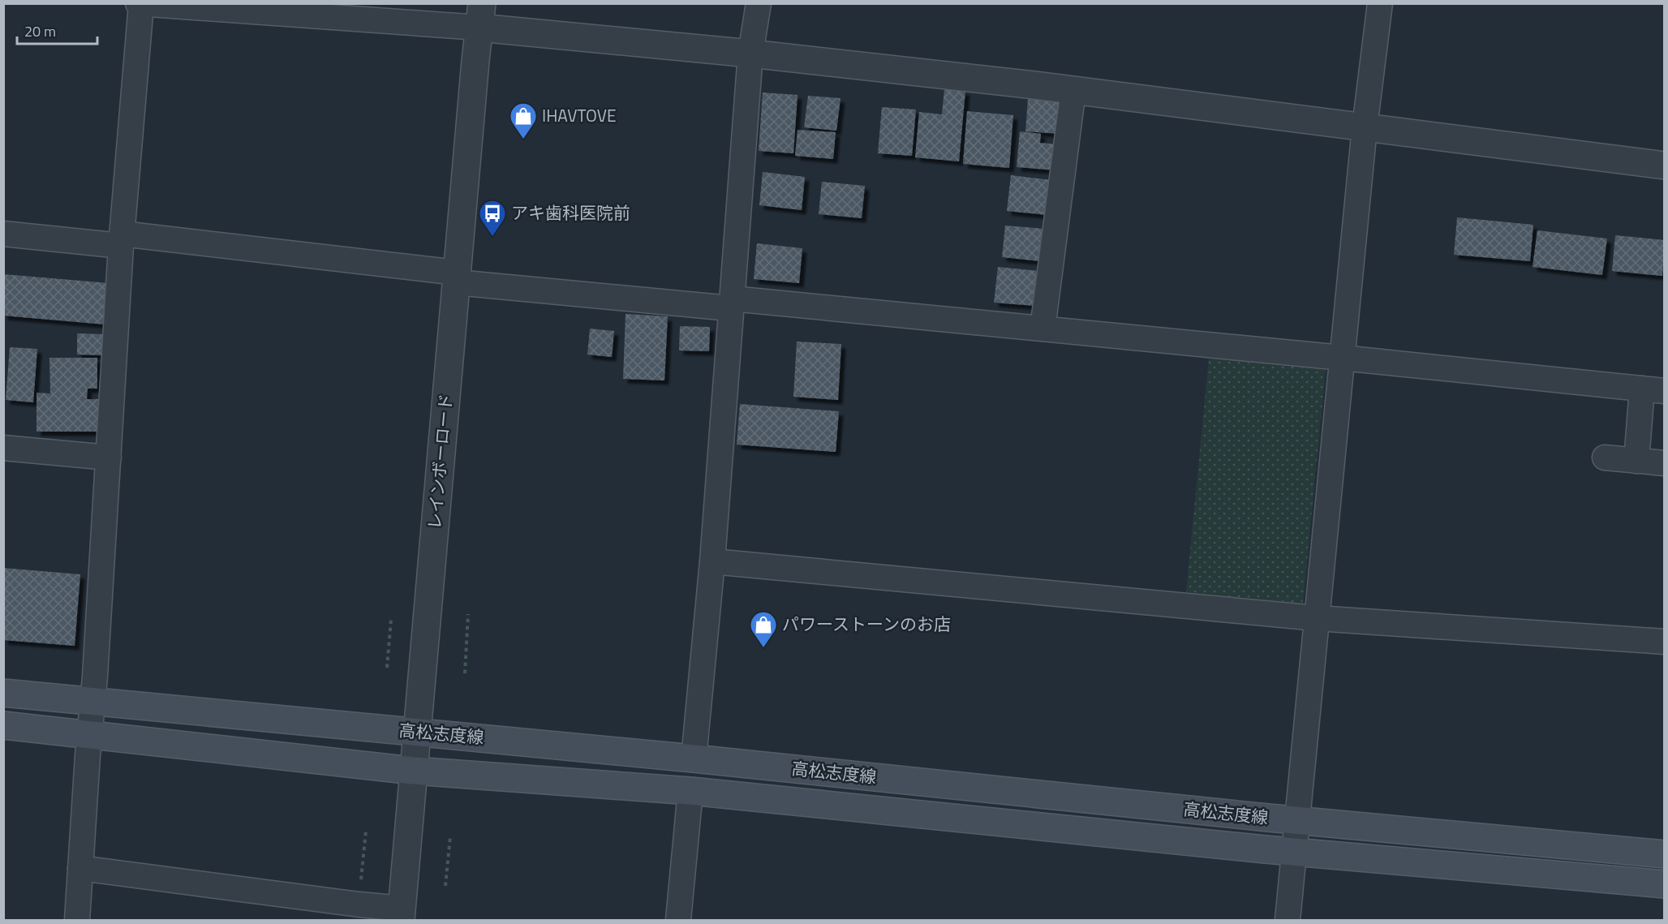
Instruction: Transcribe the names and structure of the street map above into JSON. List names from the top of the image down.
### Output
{
  "streets": {
    "main road": ["高松志度線"],
    "street": ["レインボーロード"]
  },
  "crossings": [
    ["レインボーロード", "高松志度線"]
  ],
  "places": {
    "shop": ["IHAVTOVE", "パワーストーンのお店"],
    "bus stop": ["アキ歯科医院前"]
  },
  "scale_bar": "20 m"
}
